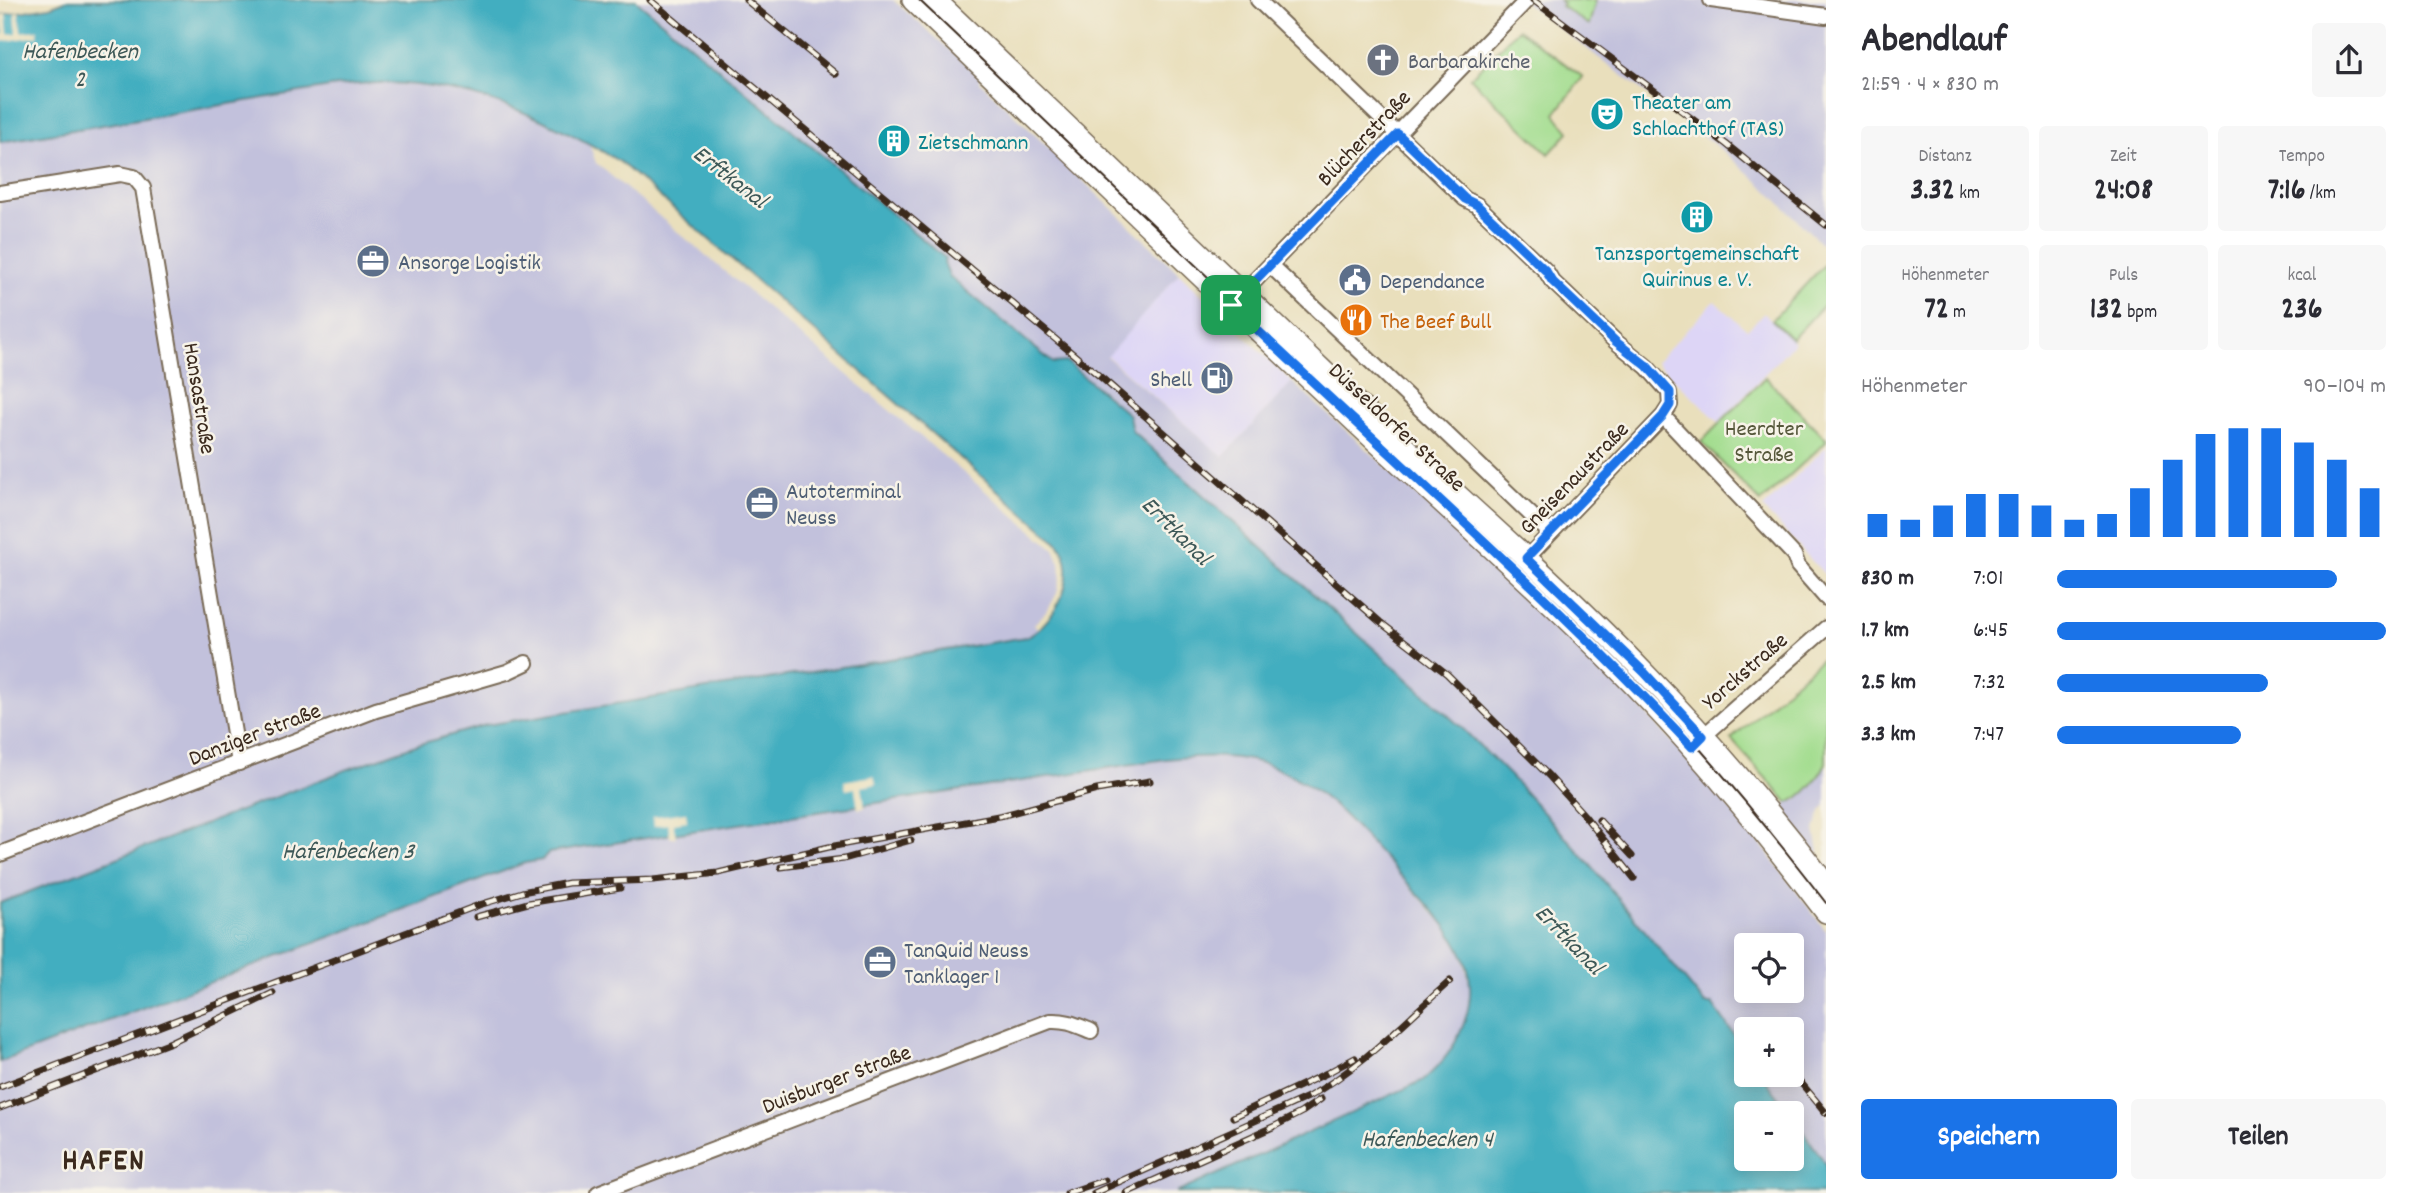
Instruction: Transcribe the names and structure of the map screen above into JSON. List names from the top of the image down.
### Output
{
  "streets": {
    "main road": ["Düsseldorfer Straße"],
    "street": [
      "Blücherstraße",
      "Hansastraße",
      "Gneisenaustraße",
      "Yorckstraße",
      "Danziger Straße",
      "Duisburger Straße"
    ]
  },
  "crossings": [
    ["Blücherstraße", "Düsseldorfer Straße"],
    ["Hansastraße", "Danziger Straße"],
    ["Düsseldorfer Straße", "Gneisenaustraße"],
    ["Düsseldorfer Straße", "Yorckstraße"]
  ],
  "districts": ["HAFEN"],
  "water": [
    "Hafenbecken 2",
    "Erftkanal",
    "Hafenbecken 3",
    "Hafenbecken 4"
  ],
  "parks": ["Heerdter Straße"],
  "places": {
    "church": ["Barbarakirche"],
    "theatre": ["Theater am Schlachthof (TAS)"],
    "building": ["Zietschmann", "Tanzsportgemeinschaft Quirinus e. V."],
    "office": ["Ansorge Logistik", "Autoterminal Neuss", "TanQuid Neuss Tanklager 1"],
    "public building": ["Dependance"],
    "restaurant": ["The Beef Bull"],
    "fuel station": ["Shell"]
  },
  "page": {
    "heading": ["Abendlauf", "21:59 · 4 × 830 m"],
    "stats": [
      ["Distanz", "3.32 km"],
      ["Zeit", "24:08"],
      ["Tempo", "7:16 /km"],
      ["Höhenmeter", "72 m"],
      ["Puls", "132 bpm"],
      ["kcal", "236"]
    ],
    "chart": ["Höhenmeter", "90–104 m"],
    "list": [
      {
        "name": "830 m",
        "note": "7:01"
      },
      {
        "name": "1.7 km",
        "note": "6:45"
      },
      {
        "name": "2.5 km",
        "note": "7:32"
      },
      {
        "name": "3.3 km",
        "note": "7:47"
      }
    ],
    "map_buttons": ["+", "−"],
    "buttons": ["Speichern", "Teilen"]
  }
}
